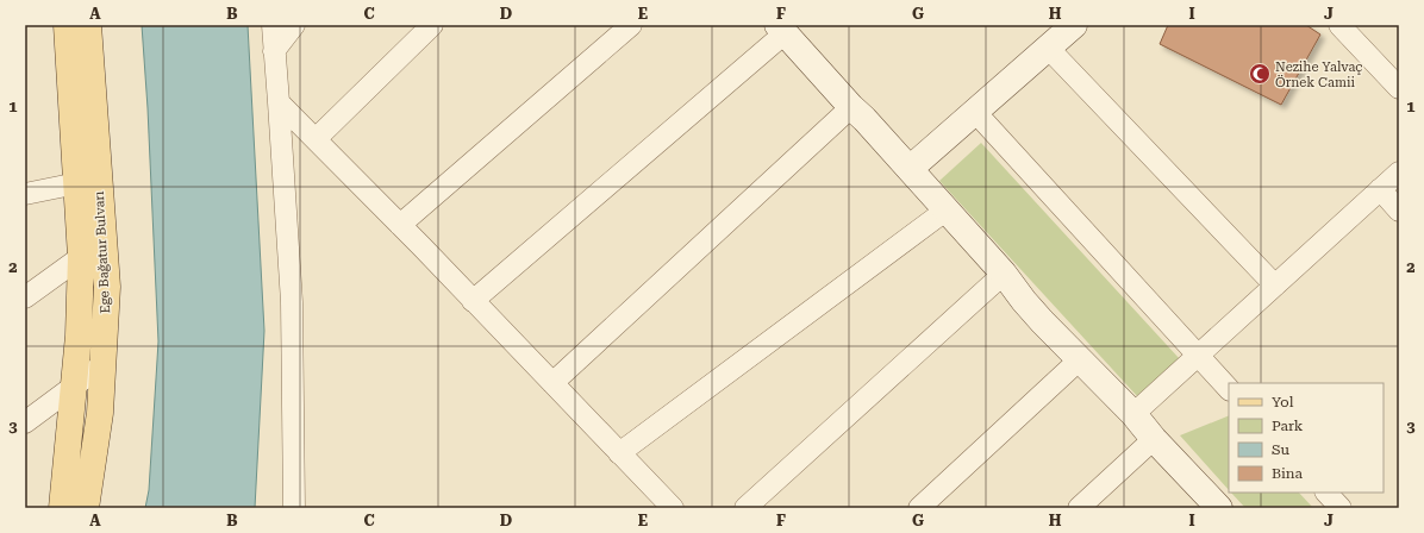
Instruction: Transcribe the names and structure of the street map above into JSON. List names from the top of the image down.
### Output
{
  "streets": {
    "main road": ["Ege Bağatur Bulvarı"]
  },
  "places": {
    "mosque": ["Nezihe Yalvaç Örnek Camii"]
  },
  "legend": [
    "Yol",
    "Park",
    "Su",
    "Bina"
  ],
  "grid": {
    "columns": [
      "A",
      "B",
      "C",
      "D",
      "E",
      "F",
      "G",
      "H",
      "I",
      "J"
    ],
    "rows": ["1", "2", "3"]
  }
}
